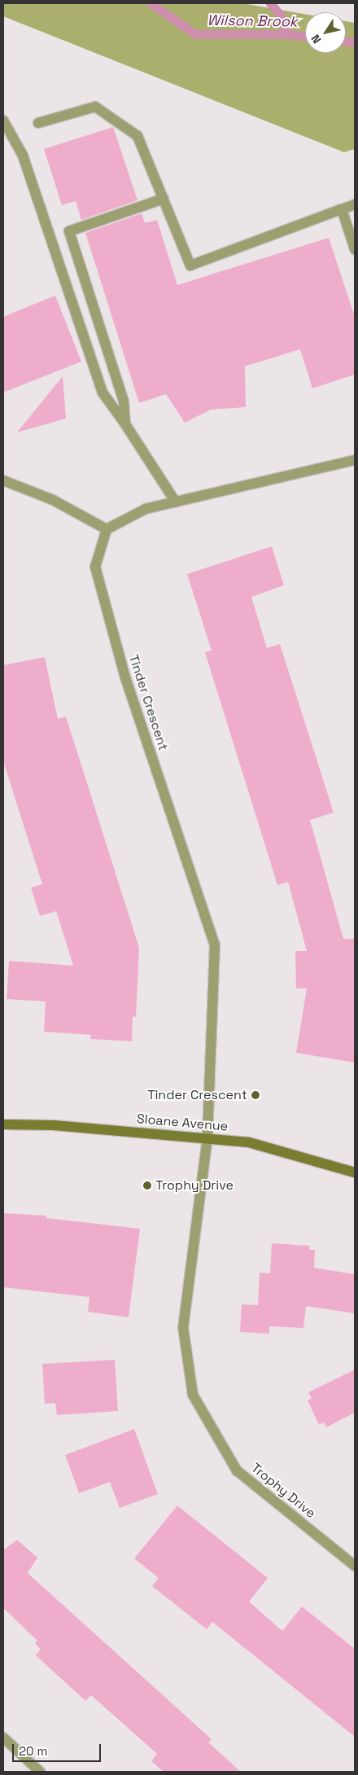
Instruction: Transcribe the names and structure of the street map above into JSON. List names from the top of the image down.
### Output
{
  "streets": {
    "street": ["Tinder Crescent", "Sloane Avenue", "Trophy Drive"]
  },
  "crossings": [
    ["Tinder Crescent", "Sloane Avenue"],
    ["Tinder Crescent", "Trophy Drive"],
    ["Sloane Avenue", "Trophy Drive"]
  ],
  "water": ["Wilson Brook"],
  "places": ["Tinder Crescent", "Trophy Drive"],
  "scale_bar": "20 m",
  "north": "bottom left"
}
